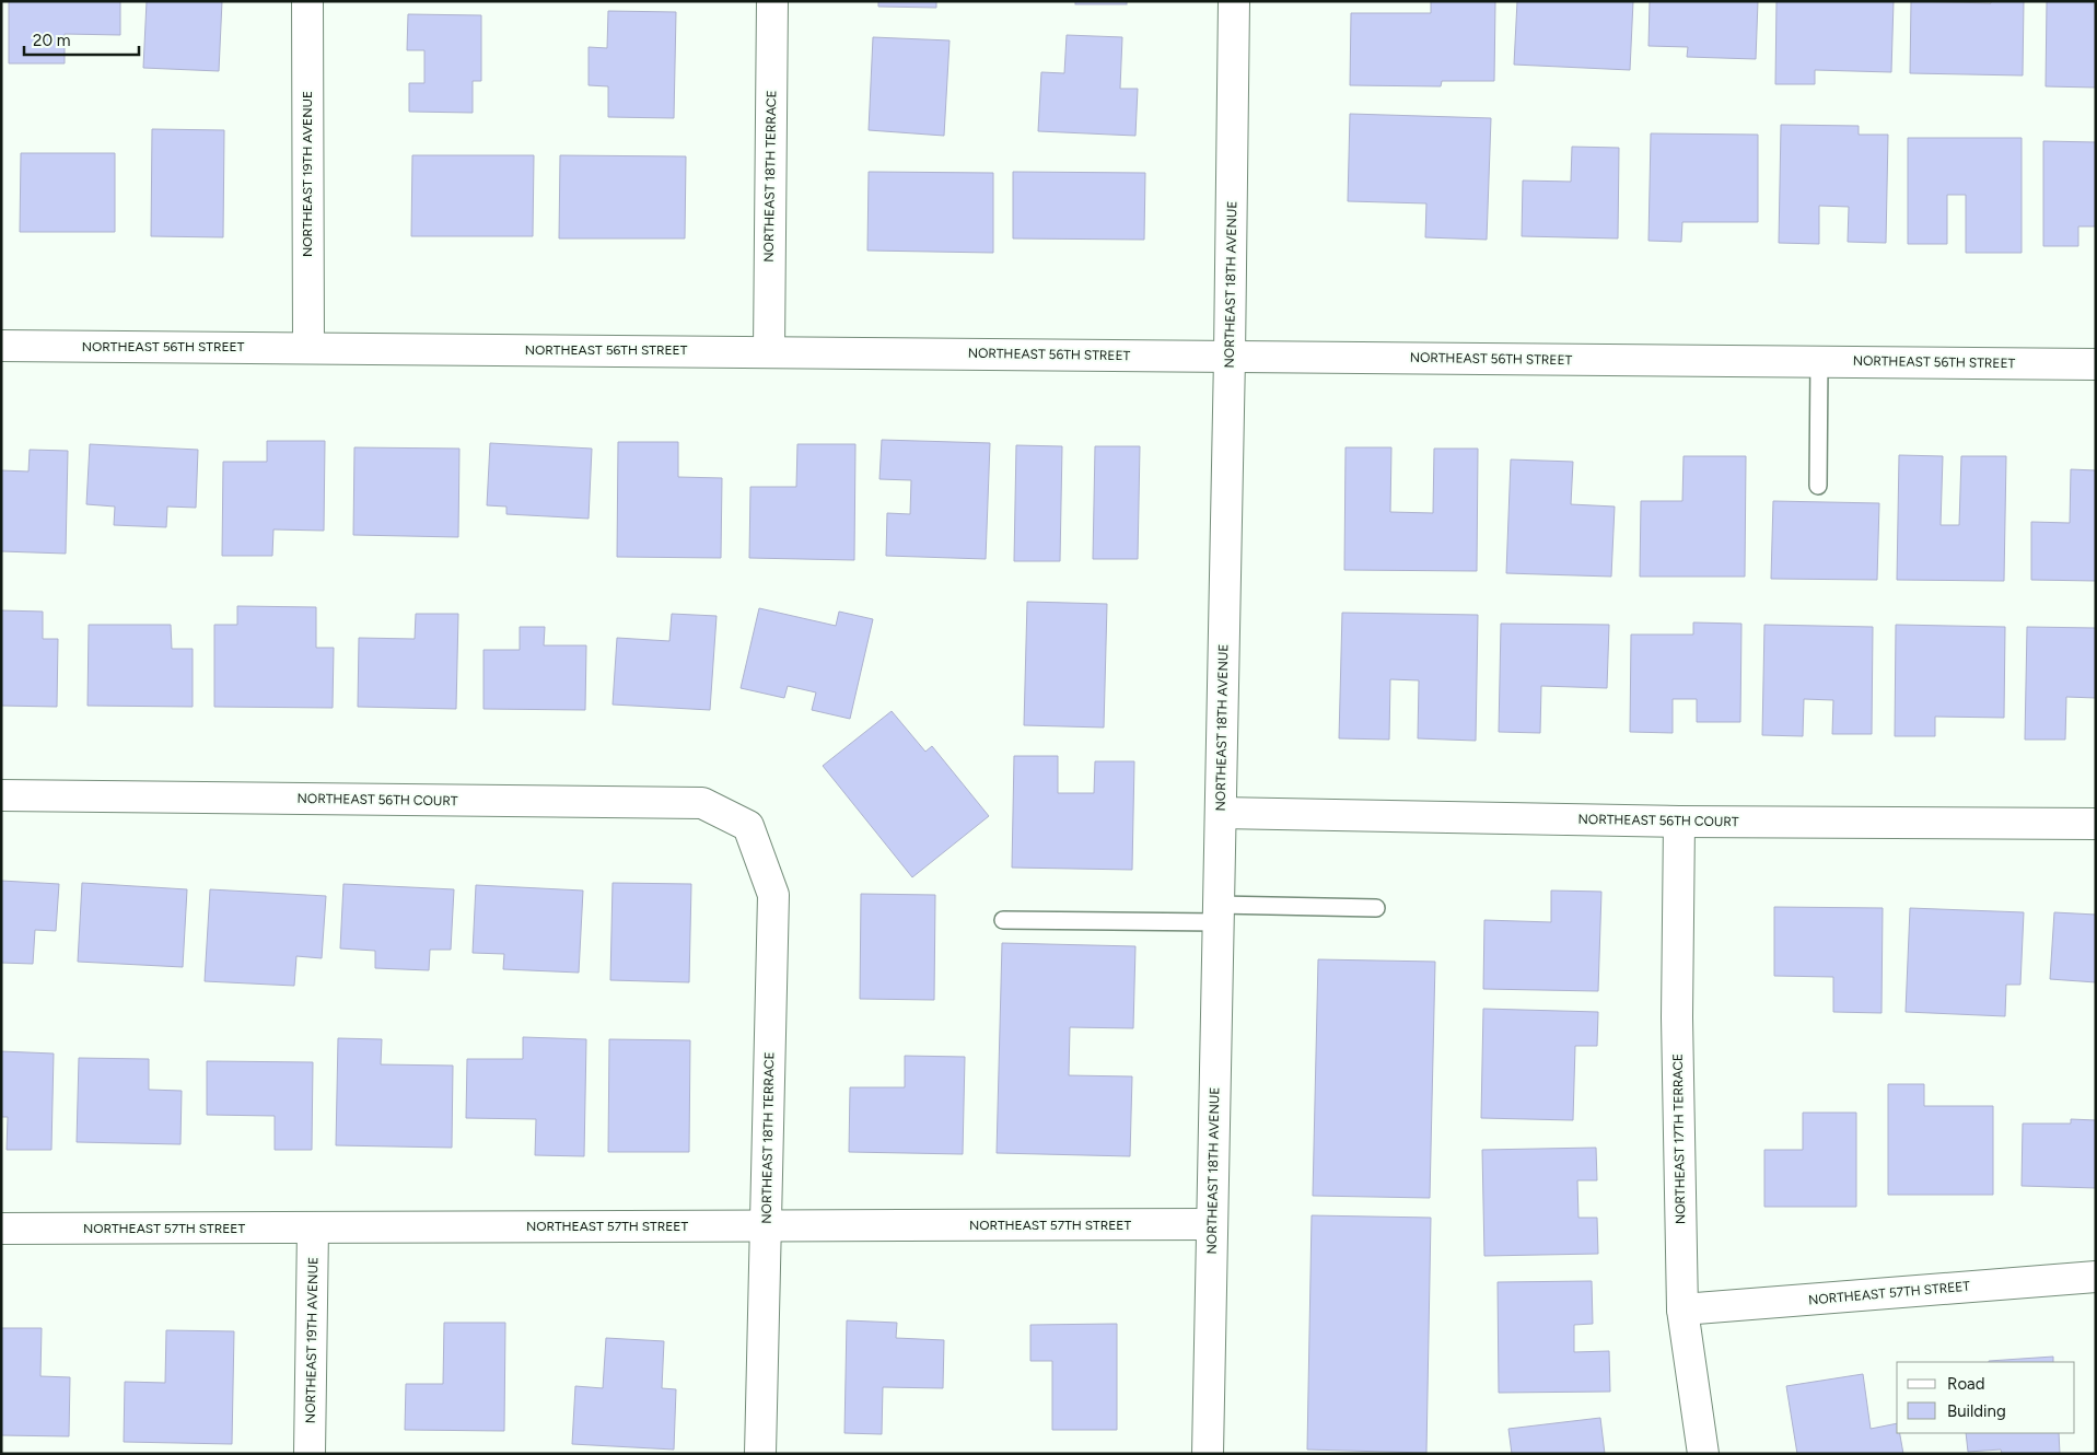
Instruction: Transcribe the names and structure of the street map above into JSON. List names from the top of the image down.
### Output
{
  "streets": {
    "street": [
      "NORTHEAST 19TH AVENUE",
      "NORTHEAST 18TH TERRACE",
      "NORTHEAST 18TH AVENUE",
      "NORTHEAST 56TH STREET",
      "NORTHEAST 56TH COURT",
      "NORTHEAST 17TH TERRACE",
      "NORTHEAST 57TH STREET"
    ]
  },
  "crossings": [
    ["NORTHEAST 19TH AVENUE", "NORTHEAST 56TH STREET"],
    ["NORTHEAST 19TH AVENUE", "NORTHEAST 57TH STREET"],
    ["NORTHEAST 18TH TERRACE", "NORTHEAST 56TH STREET"],
    ["NORTHEAST 18TH TERRACE", "NORTHEAST 56TH COURT"],
    ["NORTHEAST 18TH TERRACE", "NORTHEAST 57TH STREET"],
    ["NORTHEAST 18TH AVENUE", "NORTHEAST 56TH STREET"],
    ["NORTHEAST 18TH AVENUE", "NORTHEAST 56TH COURT"],
    ["NORTHEAST 18TH AVENUE", "NORTHEAST 57TH STREET"],
    ["NORTHEAST 56TH COURT", "NORTHEAST 17TH TERRACE"],
    ["NORTHEAST 17TH TERRACE", "NORTHEAST 57TH STREET"]
  ],
  "legend": ["Road", "Building"],
  "scale_bar": "20 m"
}
